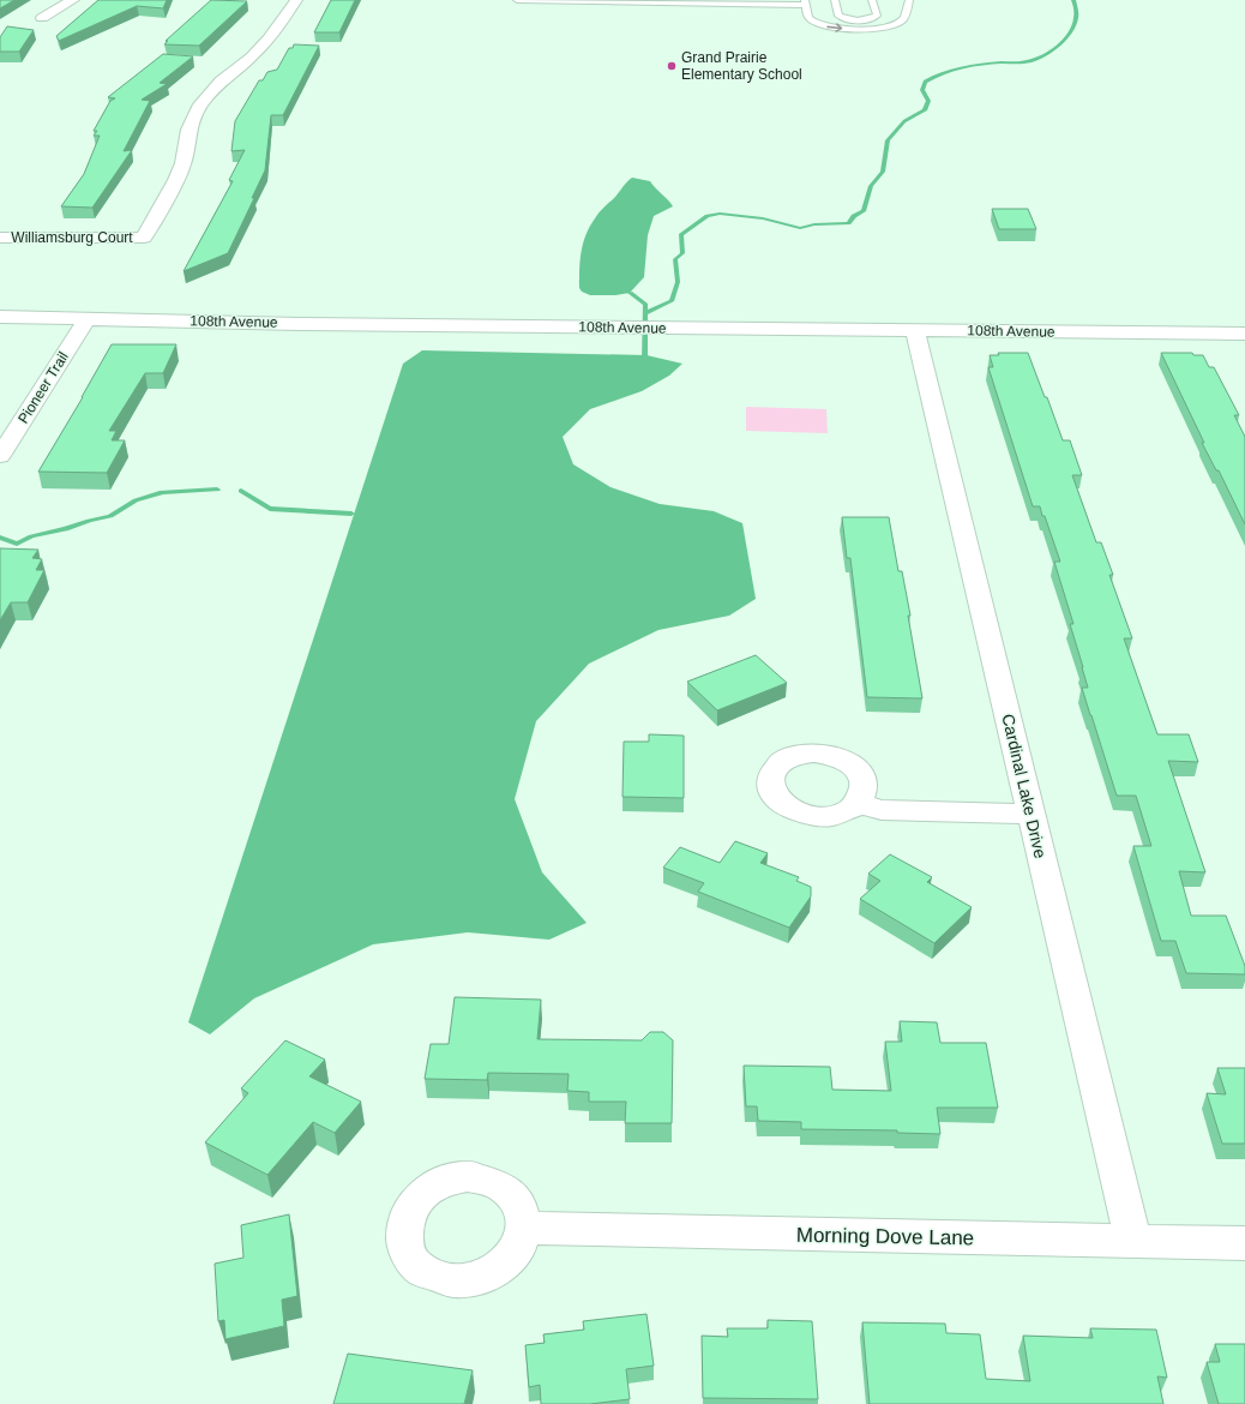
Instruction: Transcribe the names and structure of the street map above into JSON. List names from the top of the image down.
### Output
{
  "streets": {
    "street": [
      "Williamsburg Court",
      "108th Avenue",
      "Pioneer Trail",
      "Cardinal Lake Drive",
      "Morning Dove Lane"
    ]
  },
  "crossings": [
    ["108th Avenue", "Pioneer Trail"],
    ["108th Avenue", "Cardinal Lake Drive"],
    ["Cardinal Lake Drive", "Morning Dove Lane"]
  ],
  "places": ["Grand Prairie Elementary School"]
}
